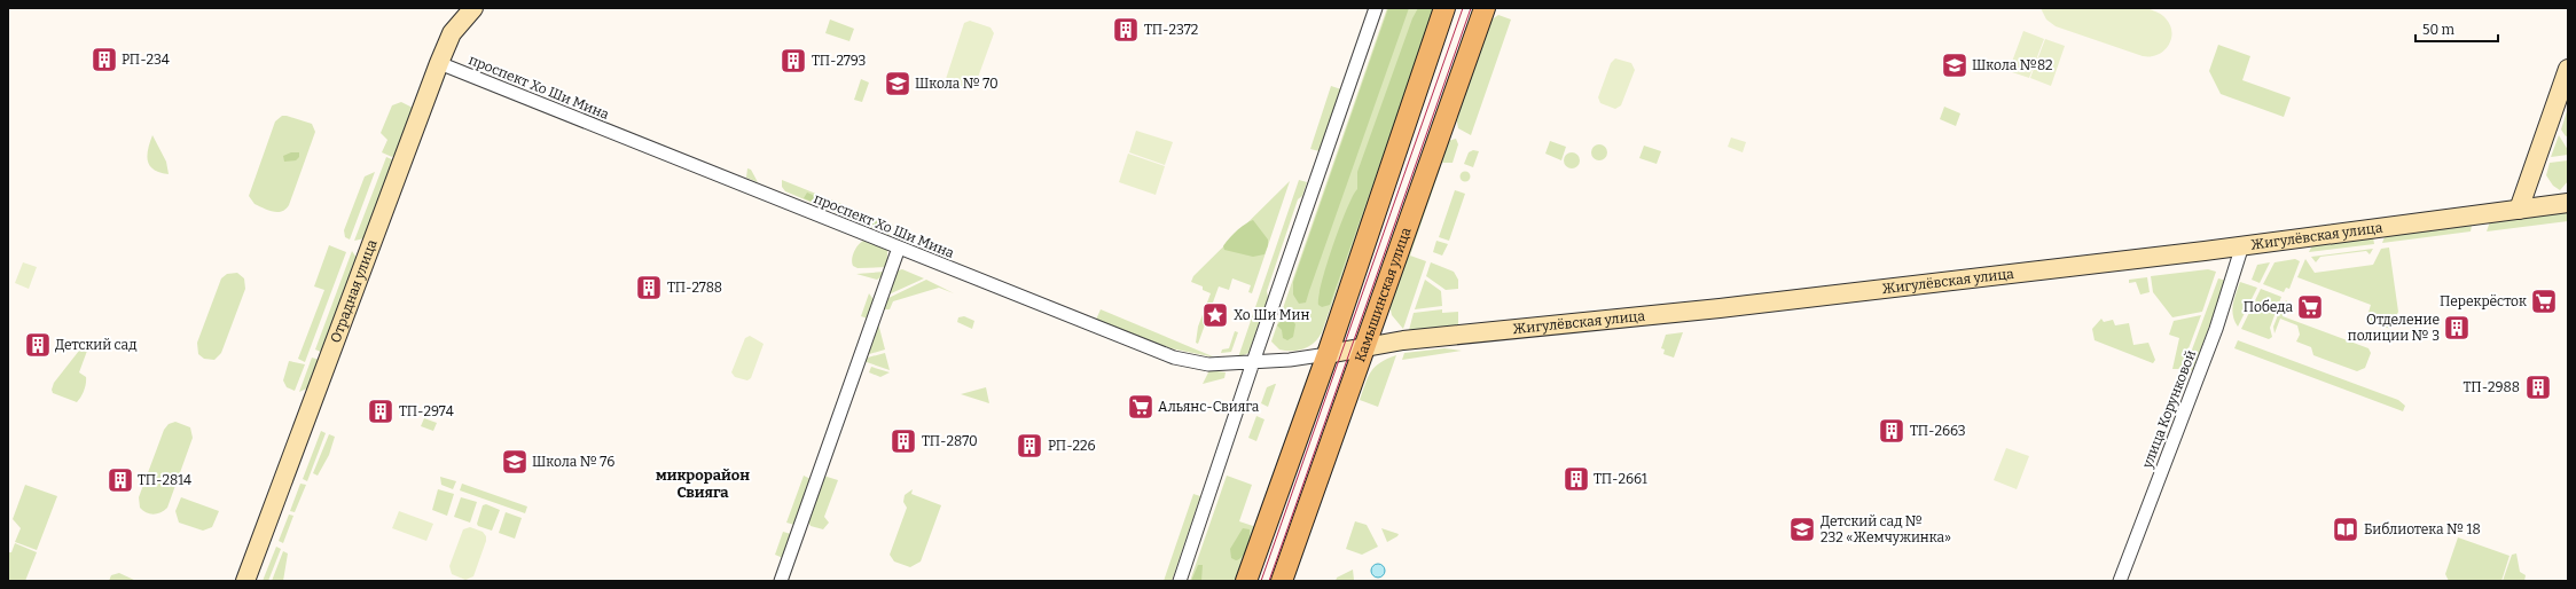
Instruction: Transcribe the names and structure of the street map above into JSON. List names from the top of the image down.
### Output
{
  "streets": {
    "main road": ["Камышинская улица"],
    "street": [
      "проспект Хо Ши Мина",
      "Жигулёвская улица",
      "Отрадная улица",
      "улица Корунковой"
    ]
  },
  "crossings": [
    ["проспект Хо Ши Мина", "Жигулёвская улица"],
    ["проспект Хо Ши Мина", "Отрадная улица"],
    ["Жигулёвская улица", "Камышинская улица"],
    ["Жигулёвская улица", "улица Корунковой"]
  ],
  "districts": ["микрорайон Свияга"],
  "places": {
    "building": [
      "ТП-2372",
      "РП-234",
      "ТП-2793",
      "ТП-2788",
      "Отделение полиции № 3",
      "Детский сад",
      "ТП-2988",
      "ТП-2974",
      "ТП-2663",
      "ТП-2870",
      "РП-226",
      "ТП-2661",
      "ТП-2814"
    ],
    "school or university": [
      "Школа №82",
      "Школа № 70",
      "Школа № 76",
      "Детский сад № 232 «Жемчужинка»"
    ],
    "supermarket": ["Перекрёсток", "Победа", "Альянс-Свияга"],
    "place": ["Хо Ши Мин"],
    "library": ["Библиотека № 18"]
  },
  "scale_bar": "50 m"
}
